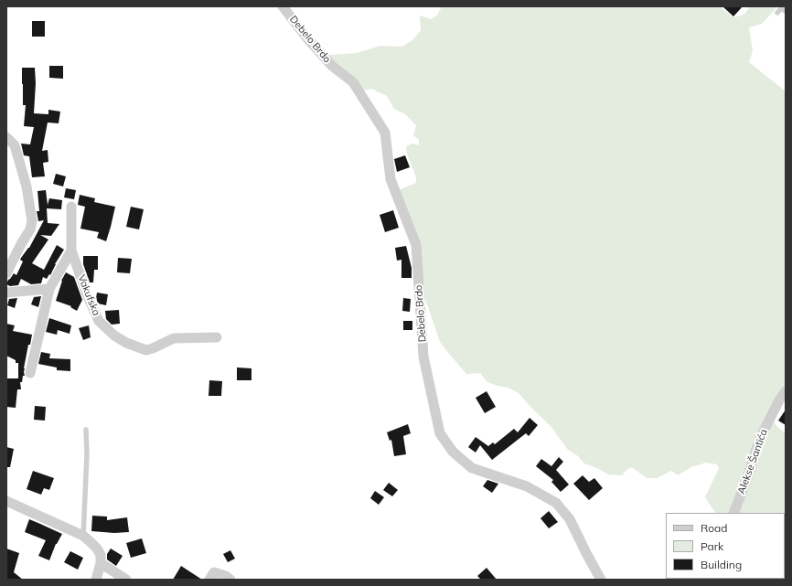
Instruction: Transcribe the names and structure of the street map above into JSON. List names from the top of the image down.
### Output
{
  "streets": {
    "street": ["Debelo Brdo", "Vakufska", "Alekse Šantića"]
  },
  "legend": ["Road", "Park", "Building"]
}
